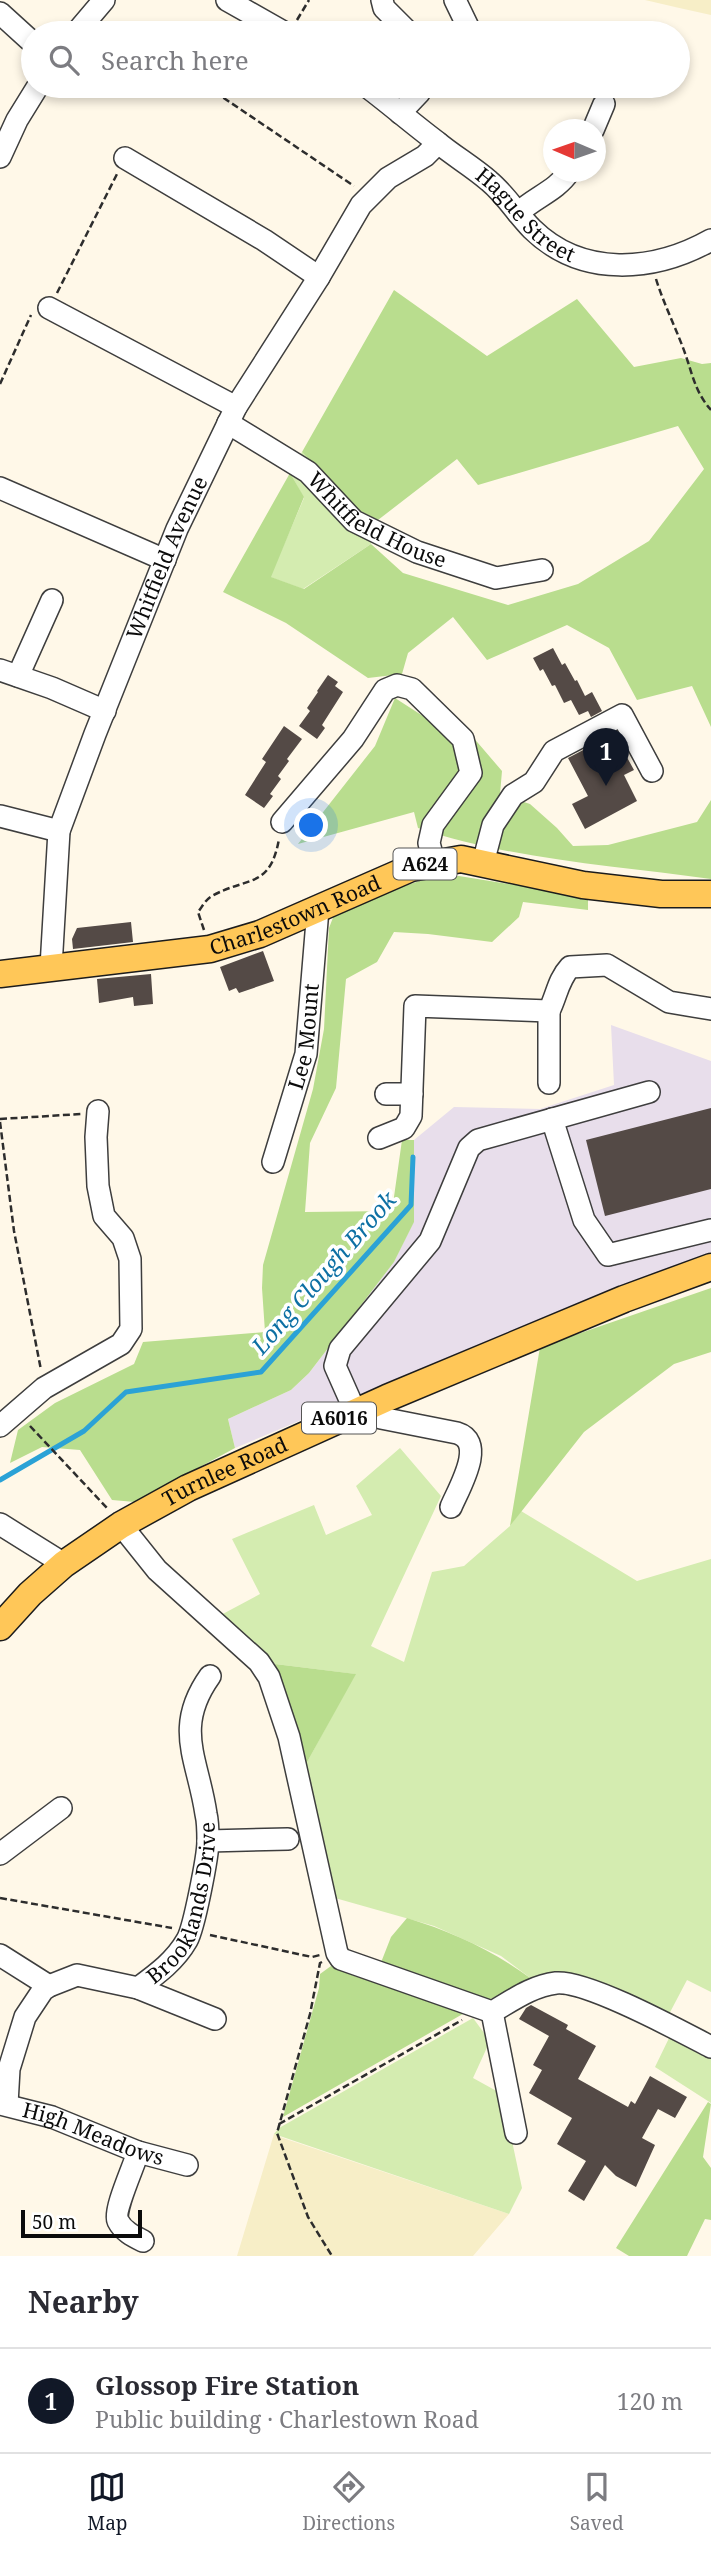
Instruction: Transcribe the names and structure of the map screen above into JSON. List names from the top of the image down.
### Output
{
  "streets": {
    "main road": [
      "A624",
      "Charlestown Road",
      "A6016",
      "Turnlee Road"
    ],
    "street": [
      "Hague Street",
      "Whitfield House",
      "Whitfield Avenue",
      "Lee Mount",
      "Brooklands Drive",
      "High Meadows"
    ]
  },
  "crossings": [
    ["Hague Street", "Whitfield Avenue"],
    ["Whitfield House", "Whitfield Avenue"],
    ["Whitfield Avenue", "Charlestown Road"],
    ["Charlestown Road", "Lee Mount"]
  ],
  "water": ["Long Clough Brook"],
  "scale_bar": "50 m",
  "north": "left",
  "page": {
    "search": "Search here",
    "pins": "1",
    "scale": "50 m",
    "heading": "Nearby",
    "list": [
      {
        "mark": "1",
        "name": "Glossop Fire Station",
        "note": "Public building · Charlestown Road",
        "value": "120 m"
      }
    ],
    "nav": ["Map", "Directions", "Saved"]
  }
}
